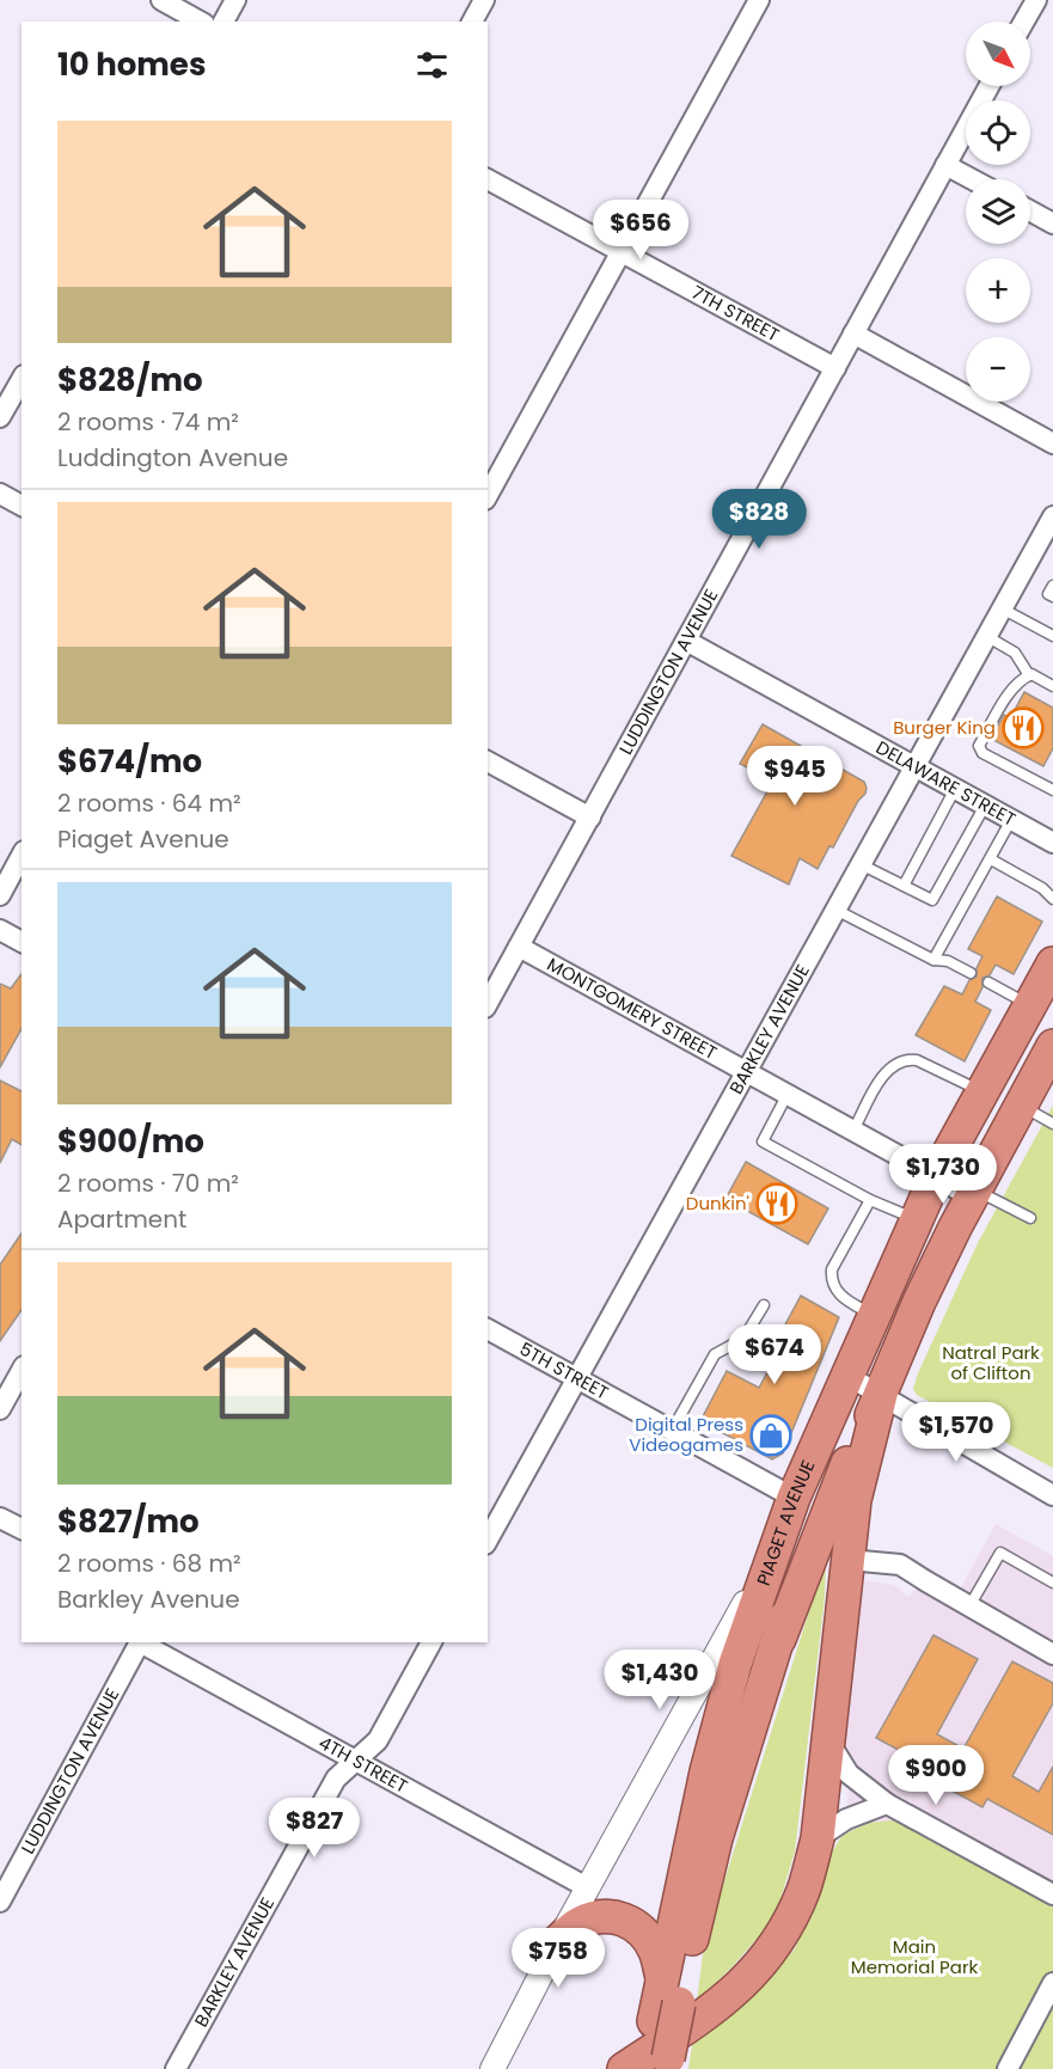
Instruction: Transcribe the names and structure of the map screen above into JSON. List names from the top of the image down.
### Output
{
  "streets": {
    "highway": ["PIAGET AVENUE"],
    "street": [
      "7TH STREET",
      "LUDDINGTON AVENUE",
      "DELAWARE STREET",
      "MONTGOMERY STREET",
      "BARKLEY AVENUE",
      "5TH STREET",
      "4TH STREET"
    ]
  },
  "crossings": [
    ["7TH STREET", "LUDDINGTON AVENUE"],
    ["LUDDINGTON AVENUE", "DELAWARE STREET"],
    ["LUDDINGTON AVENUE", "MONTGOMERY STREET"],
    ["DELAWARE STREET", "BARKLEY AVENUE"],
    ["MONTGOMERY STREET", "BARKLEY AVENUE"],
    ["MONTGOMERY STREET", "PIAGET AVENUE"],
    ["BARKLEY AVENUE", "5TH STREET"],
    ["BARKLEY AVENUE", "4TH STREET"],
    ["5TH STREET", "PIAGET AVENUE"],
    ["PIAGET AVENUE", "4TH STREET"]
  ],
  "parks": ["Natral Park of Clifton", "Main Memorial Park"],
  "places": {
    "restaurant": ["Burger King", "Dunkin'"],
    "shop": ["Digital Press Videogames"]
  },
  "north": "bottom right",
  "page": {
    "map_buttons": ["+", "−"],
    "heading": "10 homes",
    "list": [
      {
        "name": "$828/mo",
        "note": "2 rooms · 74 m² · Luddington Avenue"
      },
      {
        "name": "$674/mo",
        "note": "2 rooms · 64 m² · Piaget Avenue"
      },
      {
        "name": "$900/mo",
        "note": "2 rooms · 70 m² · Apartment"
      },
      {
        "name": "$827/mo",
        "note": "2 rooms · 68 m² · Barkley Avenue"
      }
    ],
    "price": [
      "$656",
      "$828",
      "$945",
      "$1,730",
      "$674",
      "$1,570",
      "$1,430",
      "$900",
      "$827",
      "$758"
    ]
  }
}
